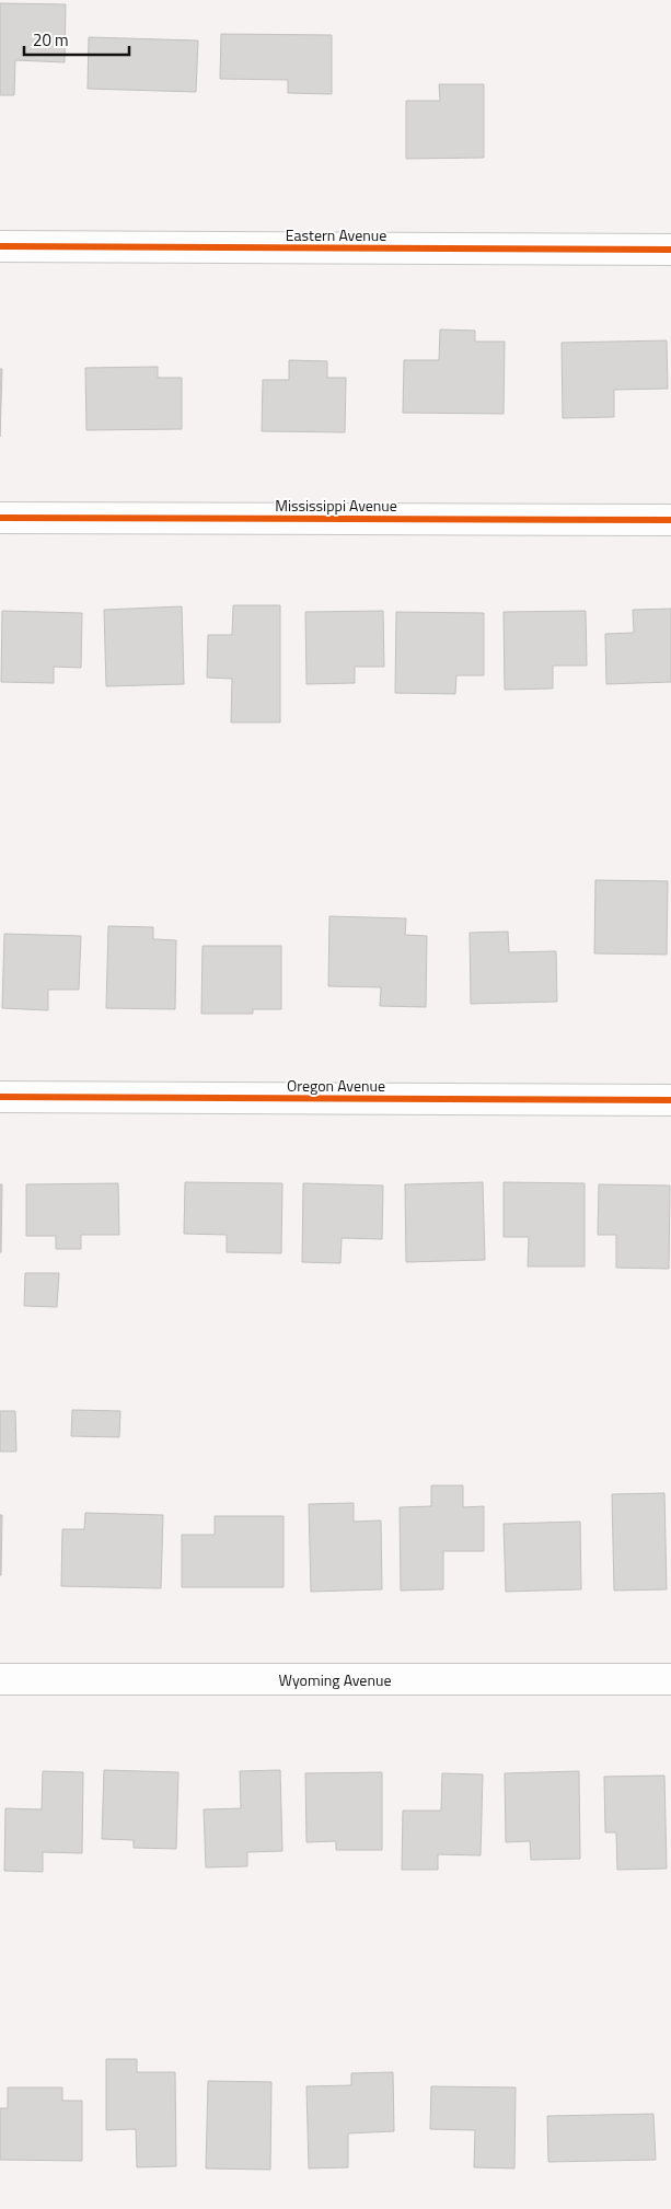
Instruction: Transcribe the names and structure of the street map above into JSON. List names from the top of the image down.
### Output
{
  "streets": {
    "street": [
      "Eastern Avenue",
      "Mississippi Avenue",
      "Oregon Avenue",
      "Wyoming Avenue"
    ]
  },
  "scale_bar": "20 m"
}
